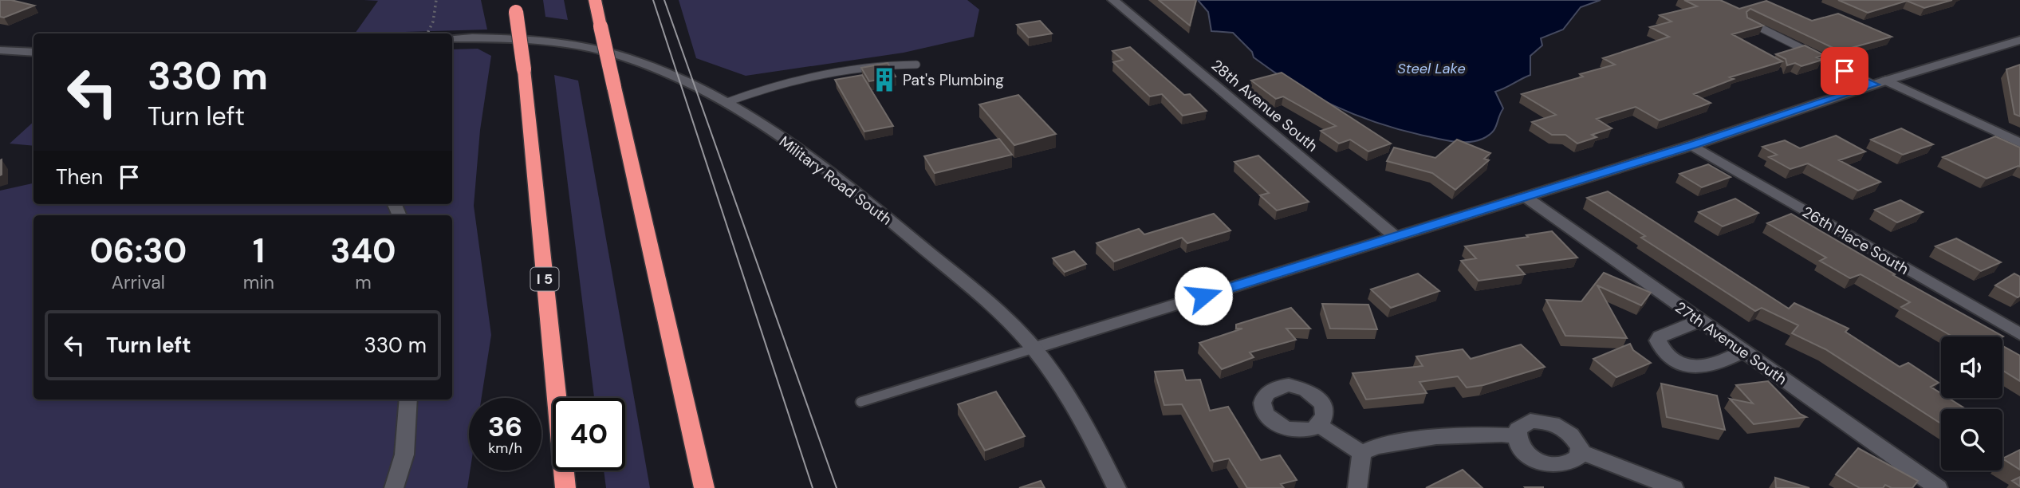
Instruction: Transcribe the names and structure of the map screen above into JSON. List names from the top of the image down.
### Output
{
  "streets": {
    "highway": ["I 5"],
    "main road": ["Military Road South"],
    "street": ["28th Avenue South", "26th Place South", "27th Avenue South"]
  },
  "water": ["Steel Lake"],
  "places": {
    "building": ["Pat's Plumbing"]
  },
  "page": {
    "turn": ["330 m", "Turn left"],
    "then": "Then",
    "eta": [
      "06:30",
      "Arrival",
      "1",
      "min",
      "340",
      "m"
    ],
    "list": [
      {
        "name": "Turn left",
        "value": "330 m"
      }
    ],
    "speed": "36 km/h",
    "limit": "40"
  }
}
